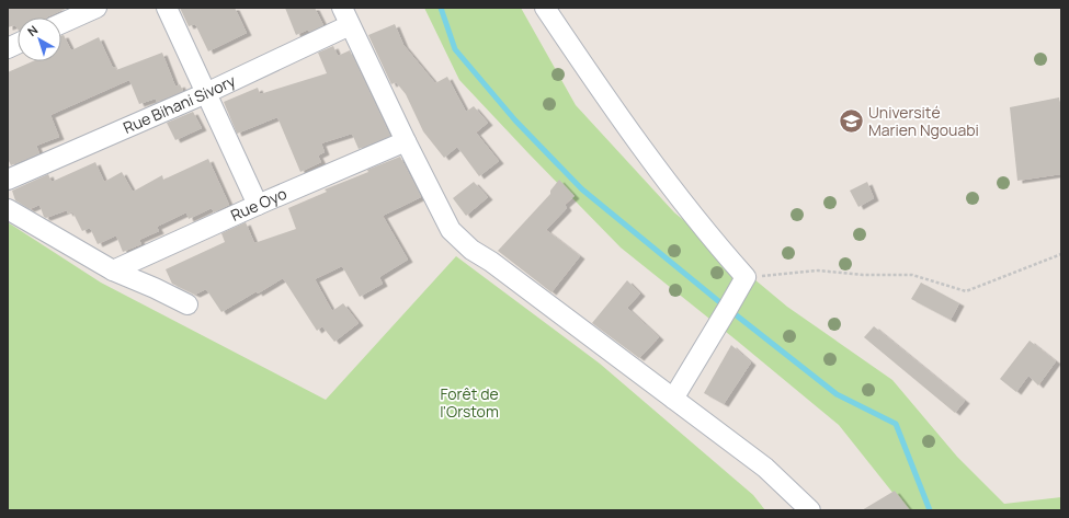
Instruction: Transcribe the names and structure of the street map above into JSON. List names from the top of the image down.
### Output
{
  "streets": {
    "street": ["Rue Bihani Sivory", "Rue Oyo"]
  },
  "parks": ["Forêt de l'Orstom"],
  "places": {
    "school or university": ["Université Marien Ngouabi"]
  },
  "north": "top left"
}
